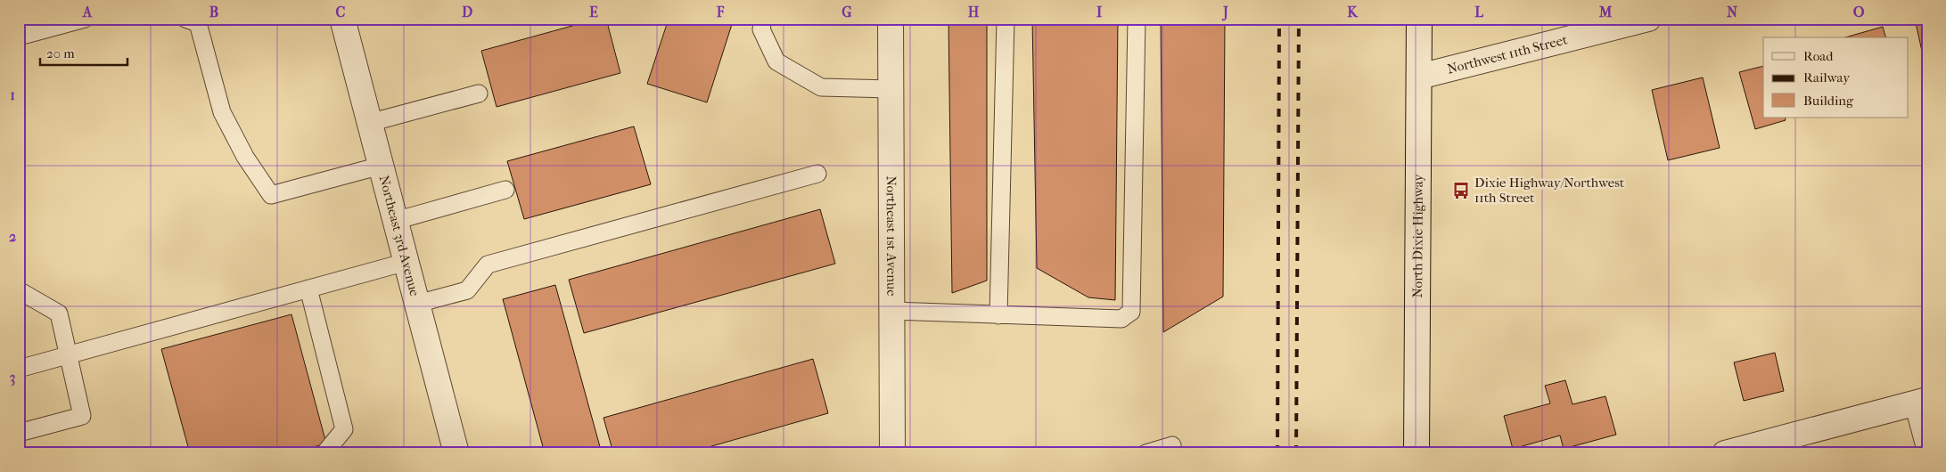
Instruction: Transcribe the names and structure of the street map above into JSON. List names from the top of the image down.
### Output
{
  "streets": {
    "street": [
      "Northwest 11th Street",
      "Northeast 3rd Avenue",
      "Northeast 1st Avenue",
      "North Dixie Highway"
    ]
  },
  "crossings": [
    ["Northwest 11th Street", "North Dixie Highway"]
  ],
  "places": {
    "bus stop": ["Dixie Highway/Northwest 11th Street"]
  },
  "legend": ["Road", "Railway", "Building"],
  "scale_bar": "20 m",
  "grid": {
    "columns": [
      "A",
      "B",
      "C",
      "D",
      "E",
      "F",
      "G",
      "H",
      "I",
      "J",
      "K",
      "L",
      "M",
      "N",
      "O"
    ],
    "rows": ["1", "2", "3"]
  }
}
